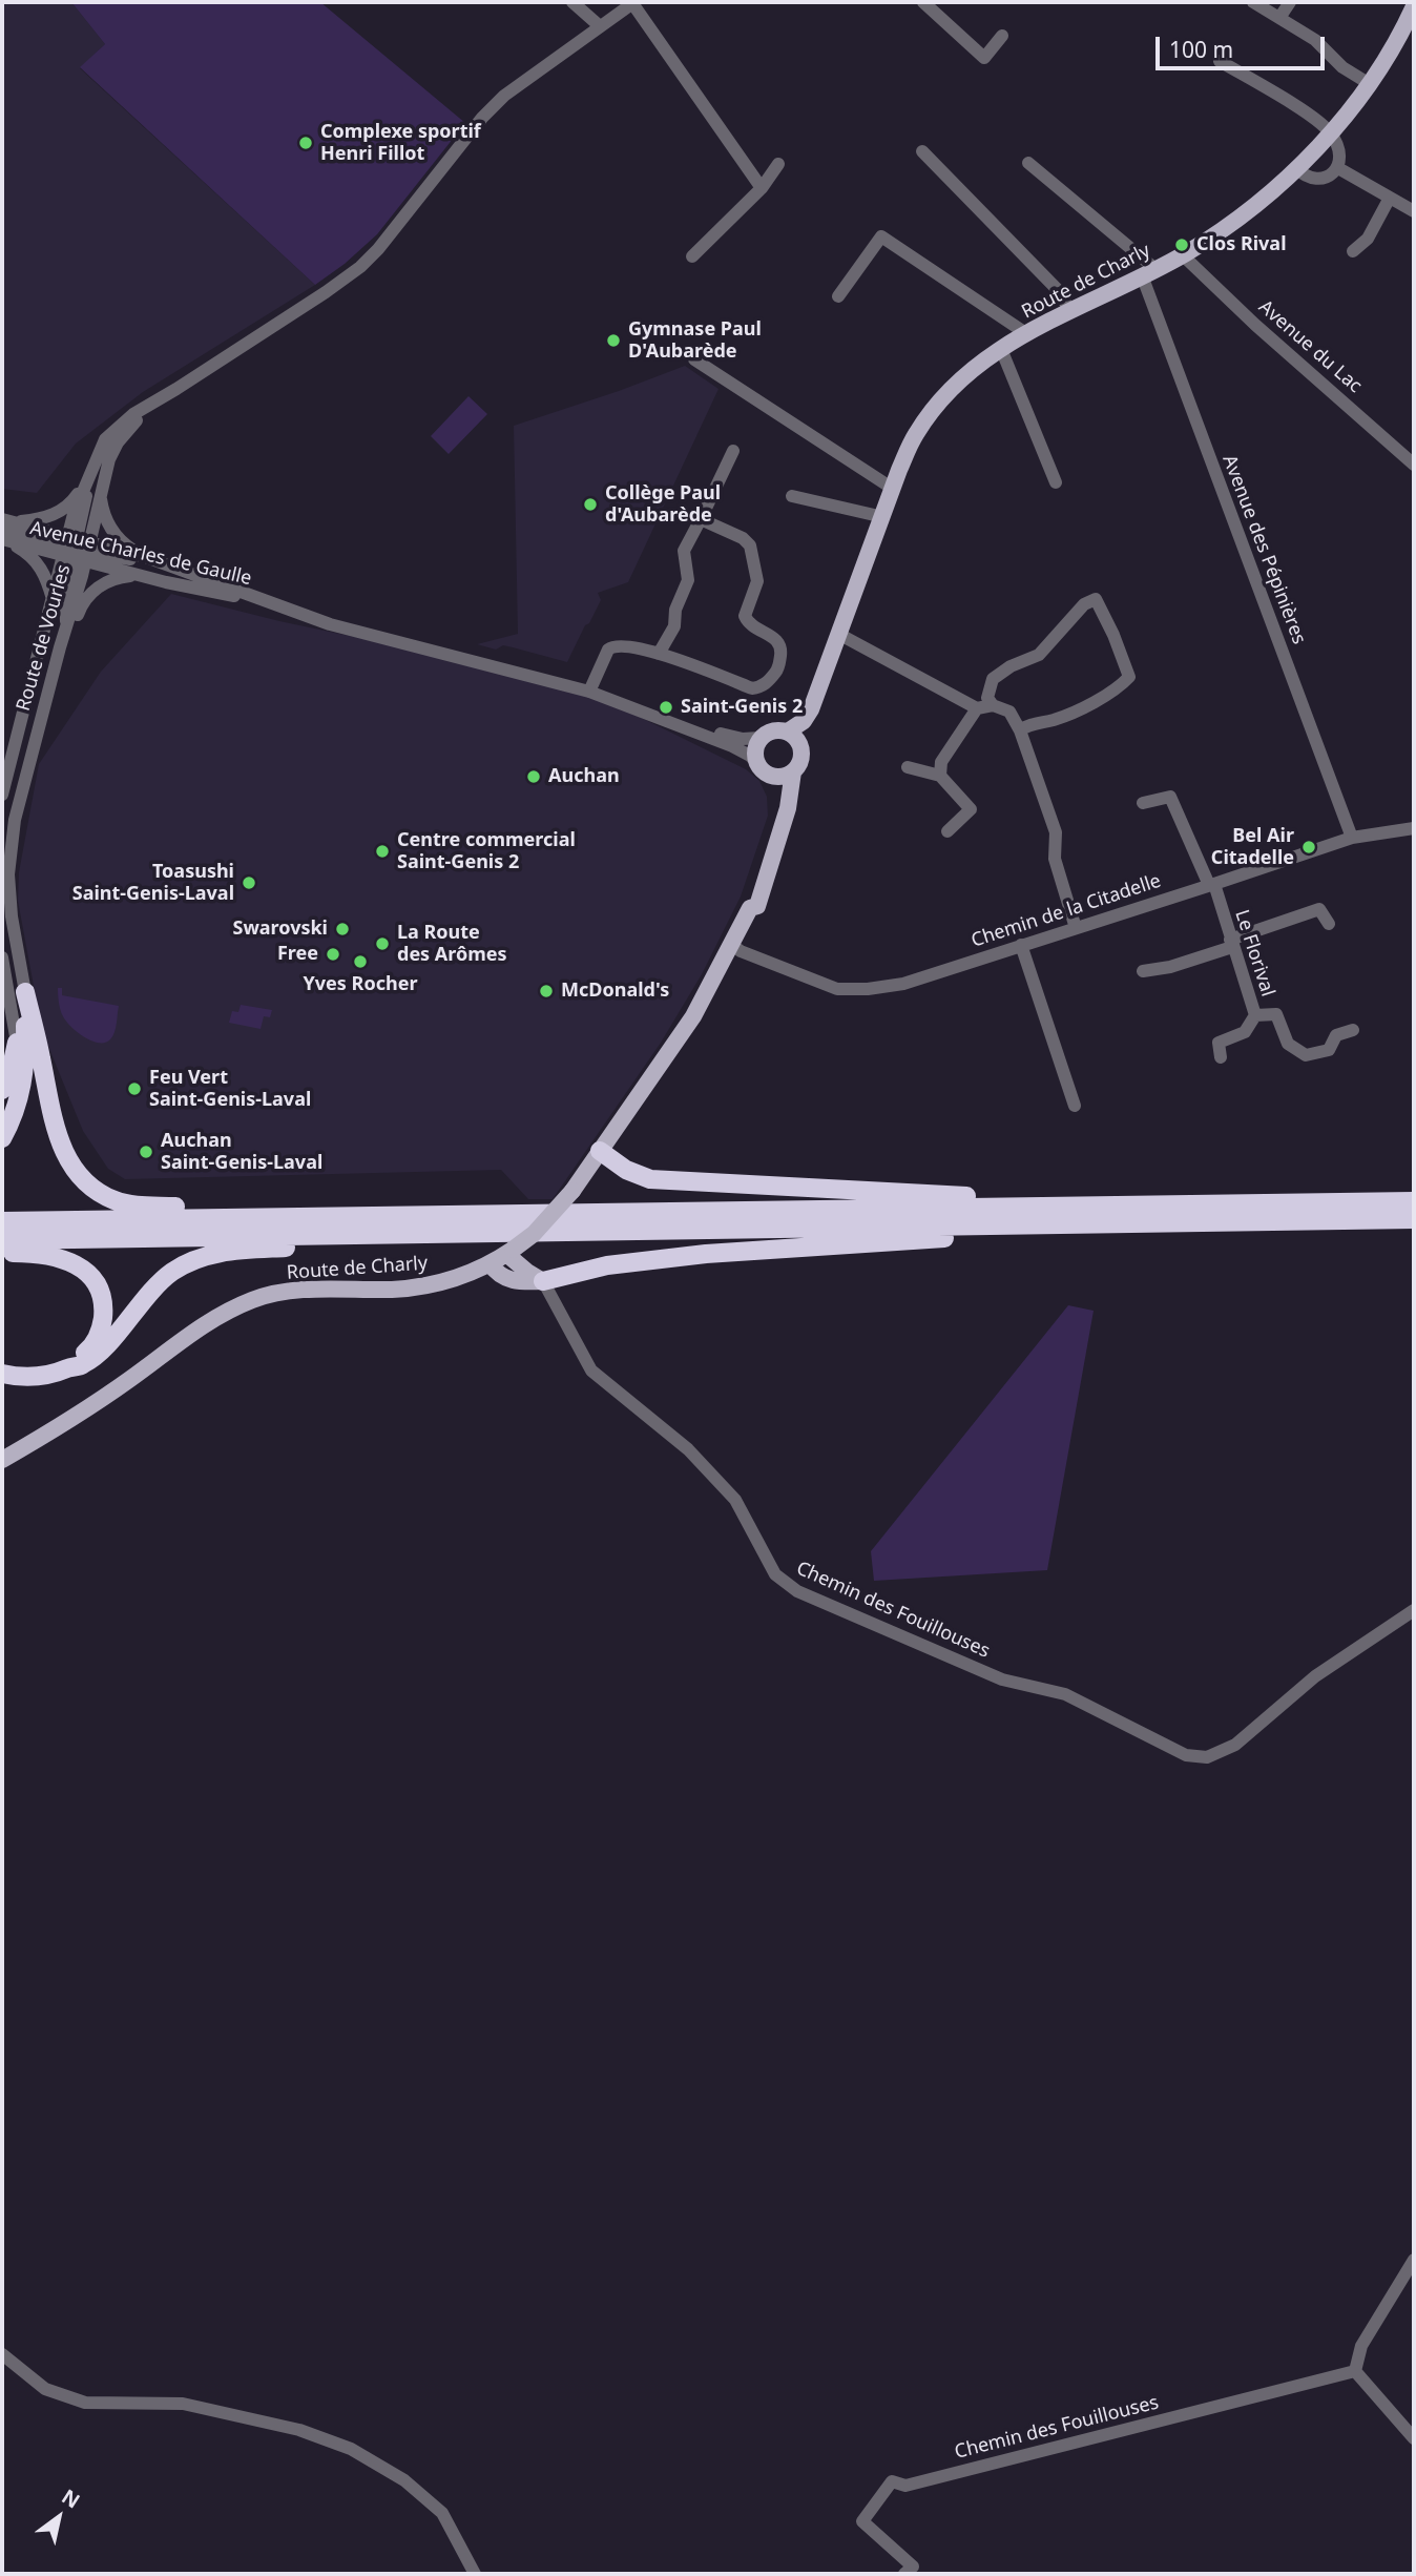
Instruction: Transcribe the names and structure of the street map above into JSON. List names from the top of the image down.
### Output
{
  "streets": {
    "main road": ["Route de Charly"],
    "street": [
      "Avenue du Lac",
      "Avenue des Pépinières",
      "Avenue Charles de Gaulle",
      "Route de Vourles",
      "Chemin de la Citadelle",
      "Le Florival",
      "Chemin des Fouillouses"
    ]
  },
  "crossings": [
    ["Route de Charly", "Avenue du Lac"],
    ["Route de Charly", "Avenue des Pépinières"],
    ["Route de Charly", "Avenue Charles de Gaulle"],
    ["Route de Charly", "Chemin de la Citadelle"],
    ["Avenue des Pépinières", "Chemin de la Citadelle"],
    ["Avenue Charles de Gaulle", "Route de Vourles"],
    ["Chemin de la Citadelle", "Le Florival"]
  ],
  "places": [
    "Complexe sportif Henri Fillot",
    "Clos Rival",
    "Gymnase Paul D'Aubarède",
    "Collège Paul d'Aubarède",
    "Saint-Genis 2",
    "Auchan",
    "Bel Air Citadelle",
    "Centre commercial Saint-Genis 2",
    "Toasushi Saint-Genis-Laval",
    "Swarovski",
    "La Route des Arômes",
    "Free",
    "Yves Rocher",
    "McDonald's",
    "Feu Vert Saint-Genis-Laval",
    "Auchan Saint-Genis-Laval"
  ],
  "scale_bar": "100 m",
  "north": "top right"
}
